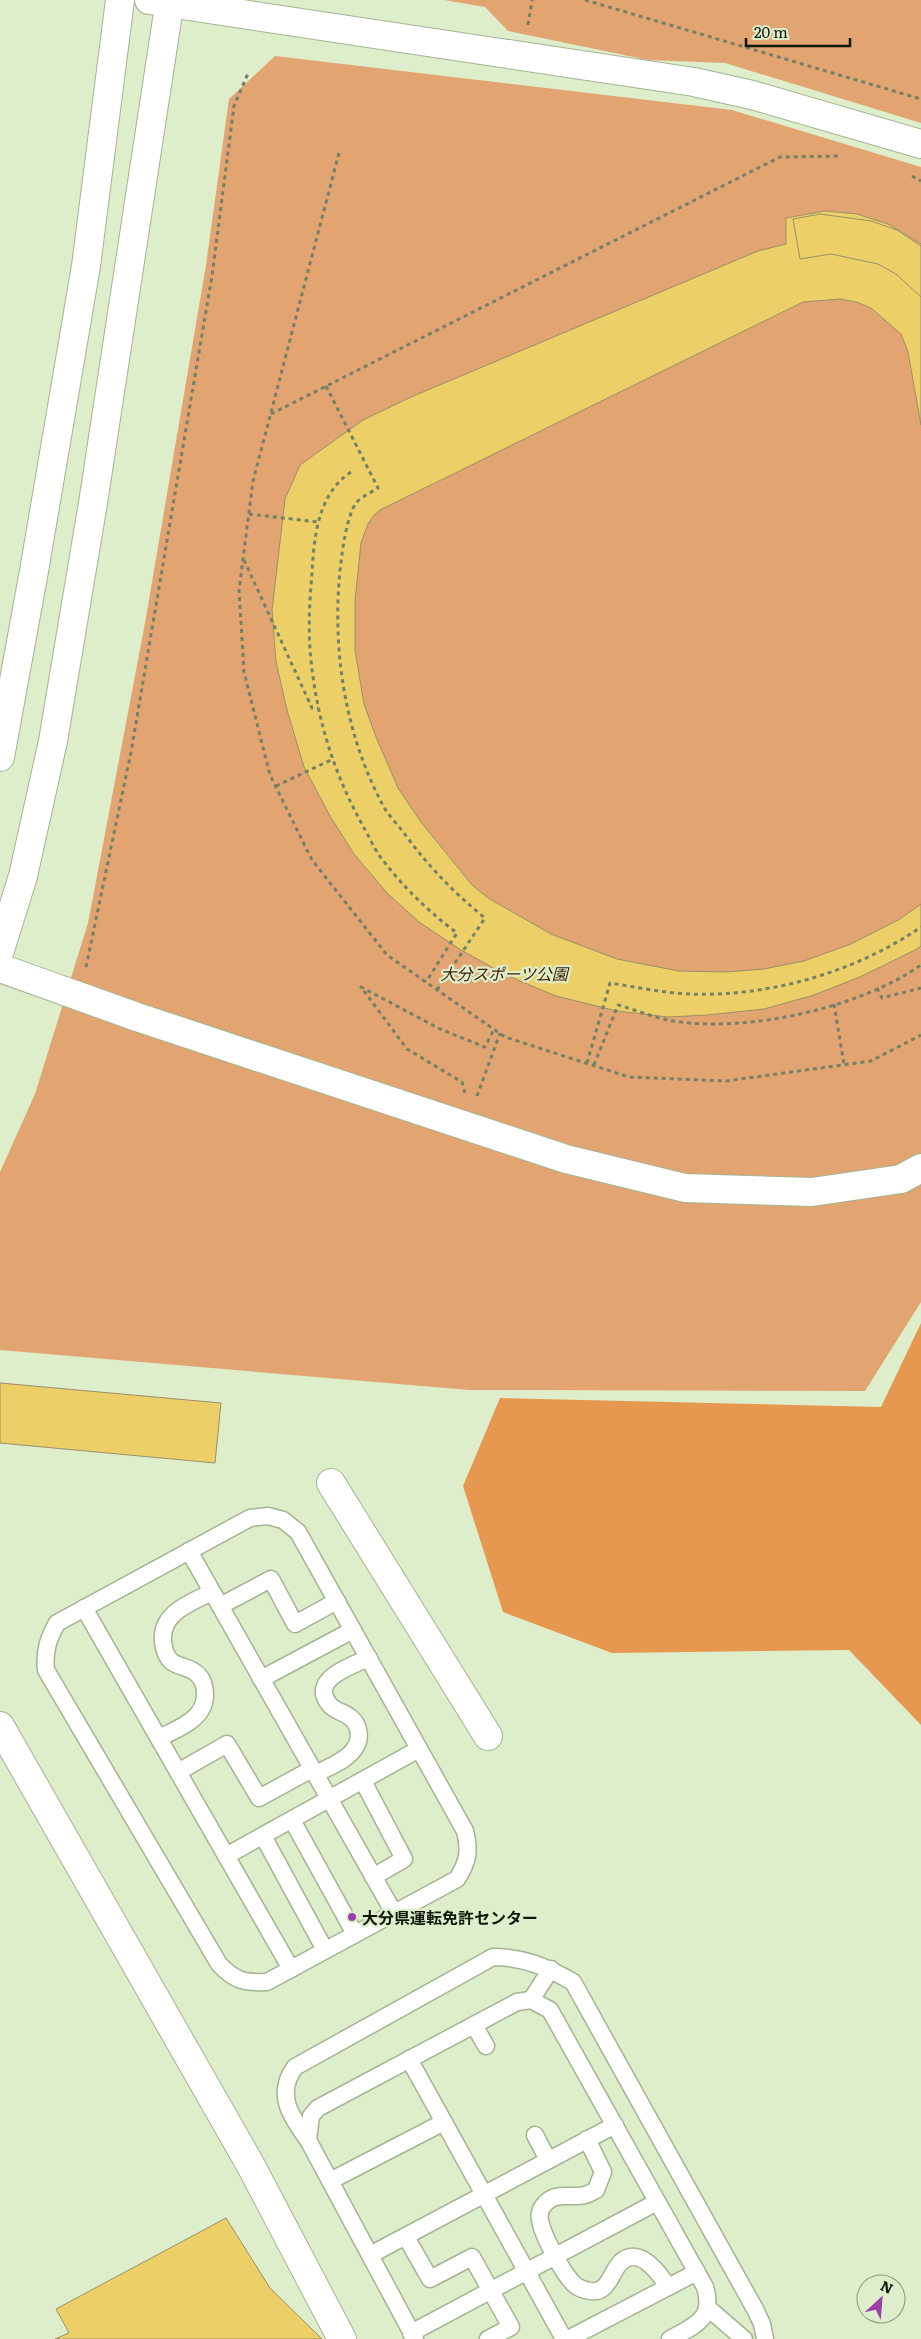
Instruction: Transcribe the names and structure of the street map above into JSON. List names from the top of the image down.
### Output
{
  "parks": ["大分スポーツ公園"],
  "places": ["大分県運転免許センター"],
  "scale_bar": "20 m",
  "north": "top right"
}
